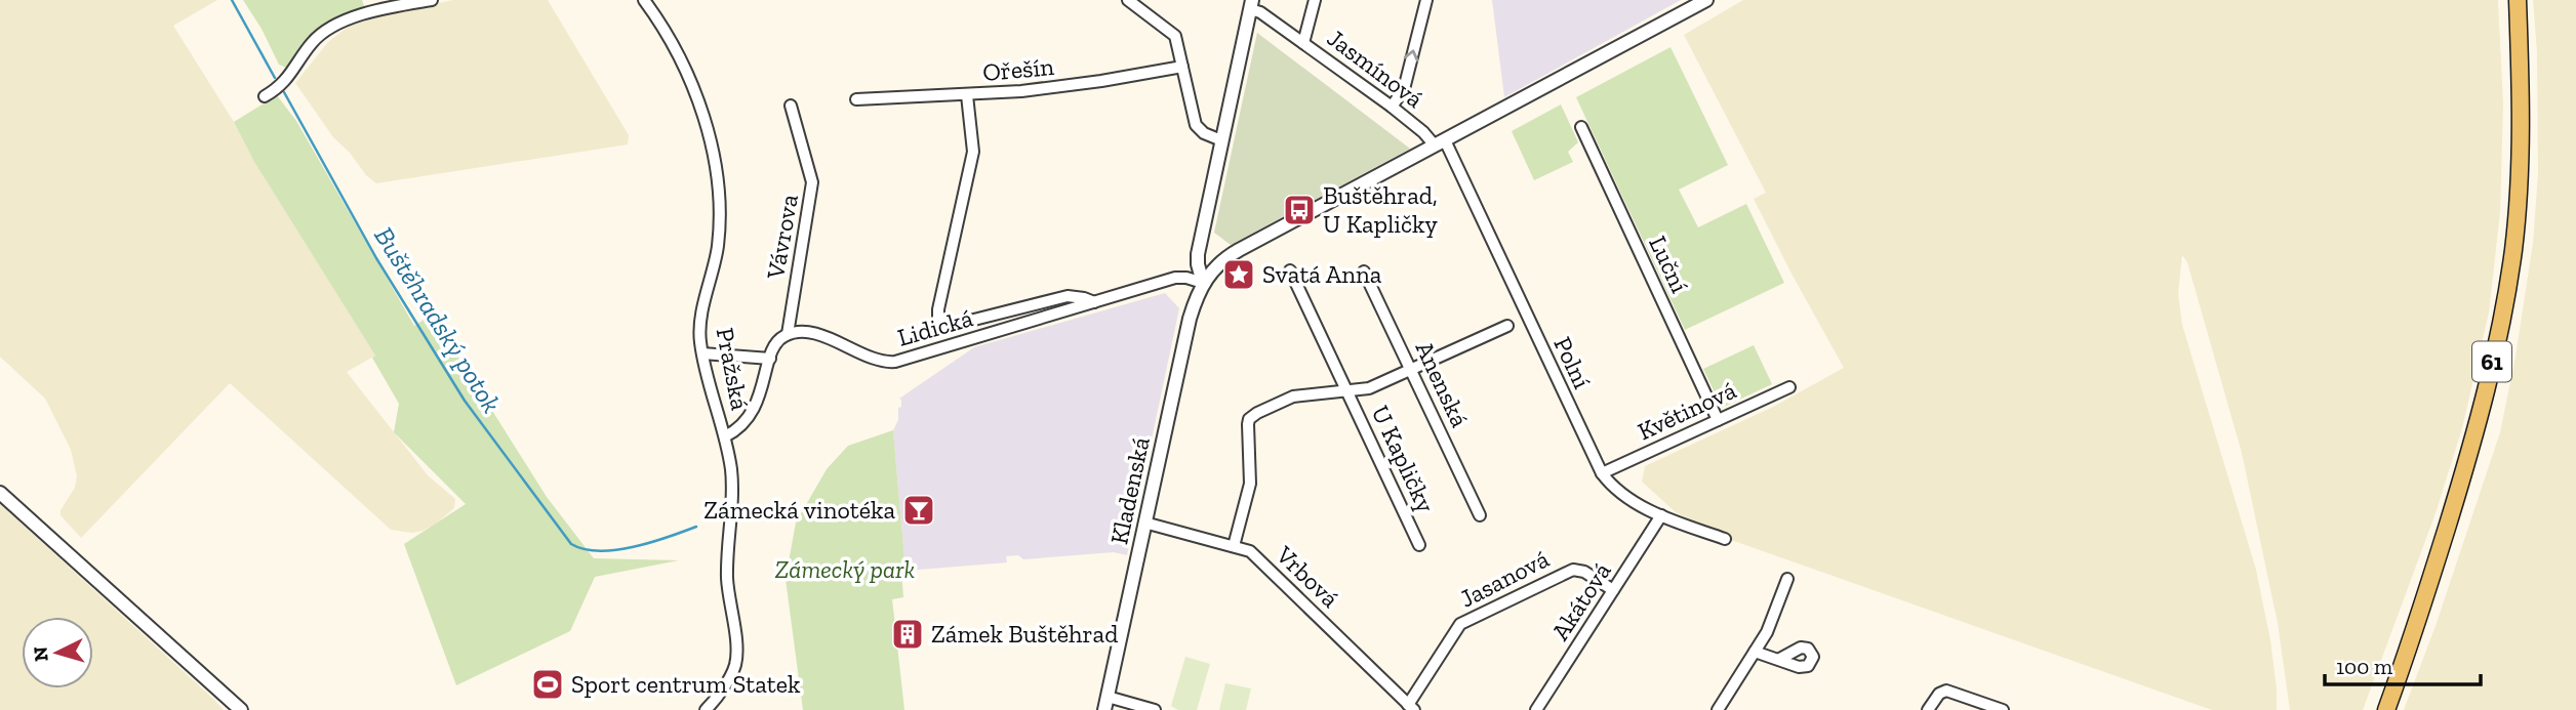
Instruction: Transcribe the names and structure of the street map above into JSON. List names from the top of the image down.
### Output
{
  "streets": {
    "main road": ["61"],
    "street": [
      "Jasmínová",
      "Ořešín",
      "Vávrova",
      "Luční",
      "Lidická",
      "Polní",
      "Pražská",
      "Anenská",
      "Květinová",
      "U Kapličky",
      "Kladenská",
      "Vrbová",
      "Jasanová",
      "Akátová"
    ]
  },
  "crossings": [
    ["Jasmínová", "Polní"],
    ["Ořešín", "Lidická"],
    ["Vávrova", "Lidická"],
    ["Luční", "Květinová"],
    ["Lidická", "Kladenská"],
    ["Polní", "Květinová"],
    ["Polní", "Akátová"],
    ["Anenská", "U Kapličky"],
    ["U Kapličky", "Vrbová"],
    ["Kladenská", "Vrbová"],
    ["Vrbová", "Jasanová"],
    ["Jasanová", "Akátová"]
  ],
  "water": ["Buštěhradský potok"],
  "parks": ["Zámecký park"],
  "places": {
    "bus stop": ["Buštěhrad, U Kapličky"],
    "place": ["Svatá Anna"],
    "bar": ["Zámecká vinotéka"],
    "building": ["Zámek Buštěhrad"],
    "sports": ["Sport centrum Statek"]
  },
  "scale_bar": "100 m",
  "north": "left"
}
